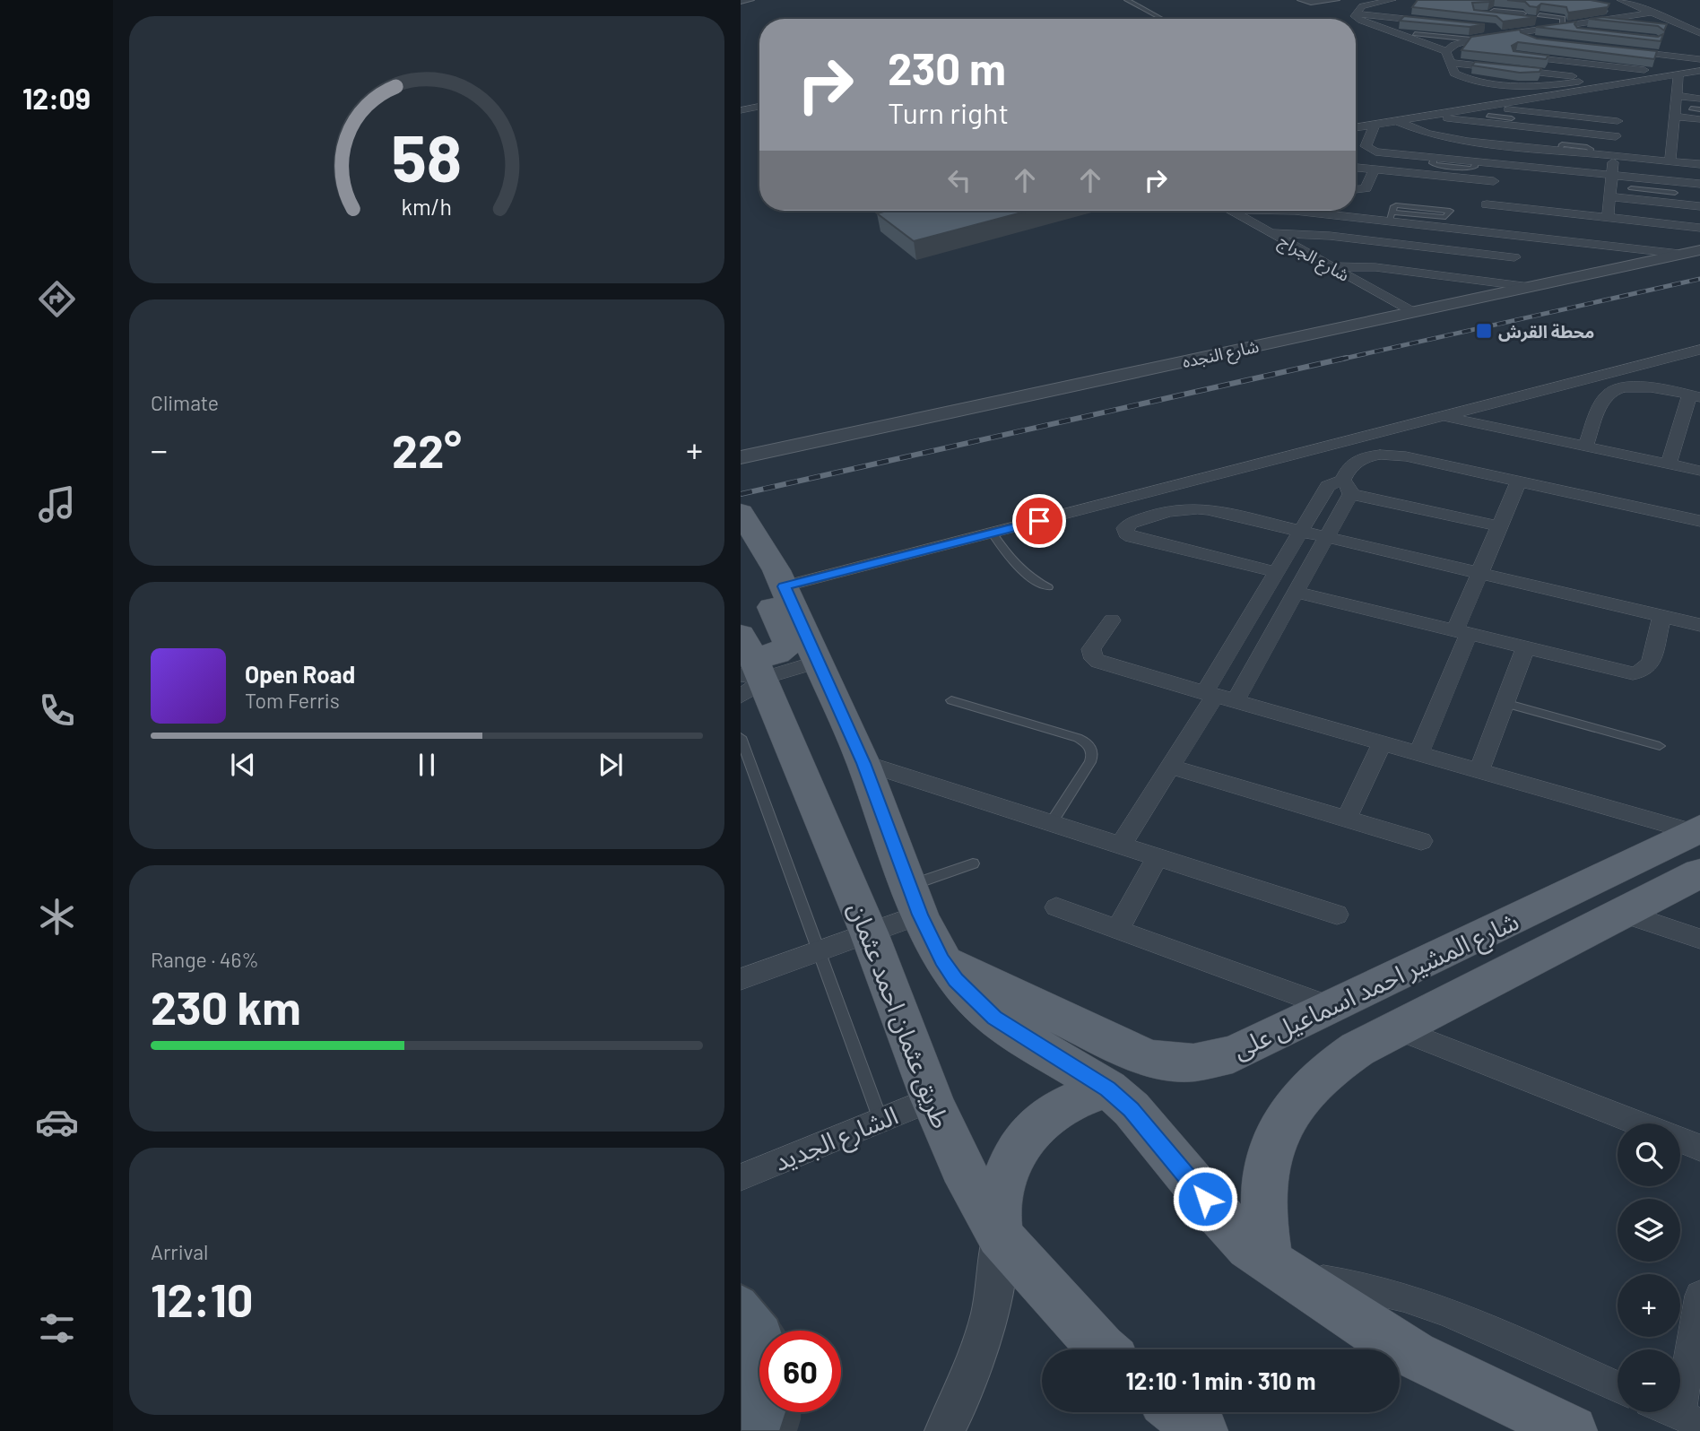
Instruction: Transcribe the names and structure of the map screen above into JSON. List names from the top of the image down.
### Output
{
  "streets": {
    "main road": ["شارع المشير احمد اسماعيل على", "طريق عثمان احمد عثمان"],
    "street": ["شارع الجراج", "شارع النجده", "الشارع الجديد"]
  },
  "crossings": [
    ["شارع الجراج", "شارع النجده"],
    ["طريق عثمان احمد عثمان", "الشارع الجديد"]
  ],
  "places": {
    "transit": ["محطة القرش"]
  },
  "page": {
    "tabs": "12:09",
    "turn": ["230 m", "Turn right"],
    "tile": [
      "Climate",
      ["Range · 46%", "230 km"],
      ["Arrival", "12:10"]
    ],
    "heat": ["−", "22°", "+"],
    "song": ["Open Road", "Tom Ferris"],
    "map_buttons": ["+", "−"],
    "limit": "60",
    "trip": "12:10 · 1 min · 310 m",
    "gauge": ["58", "km/h"]
  }
}
